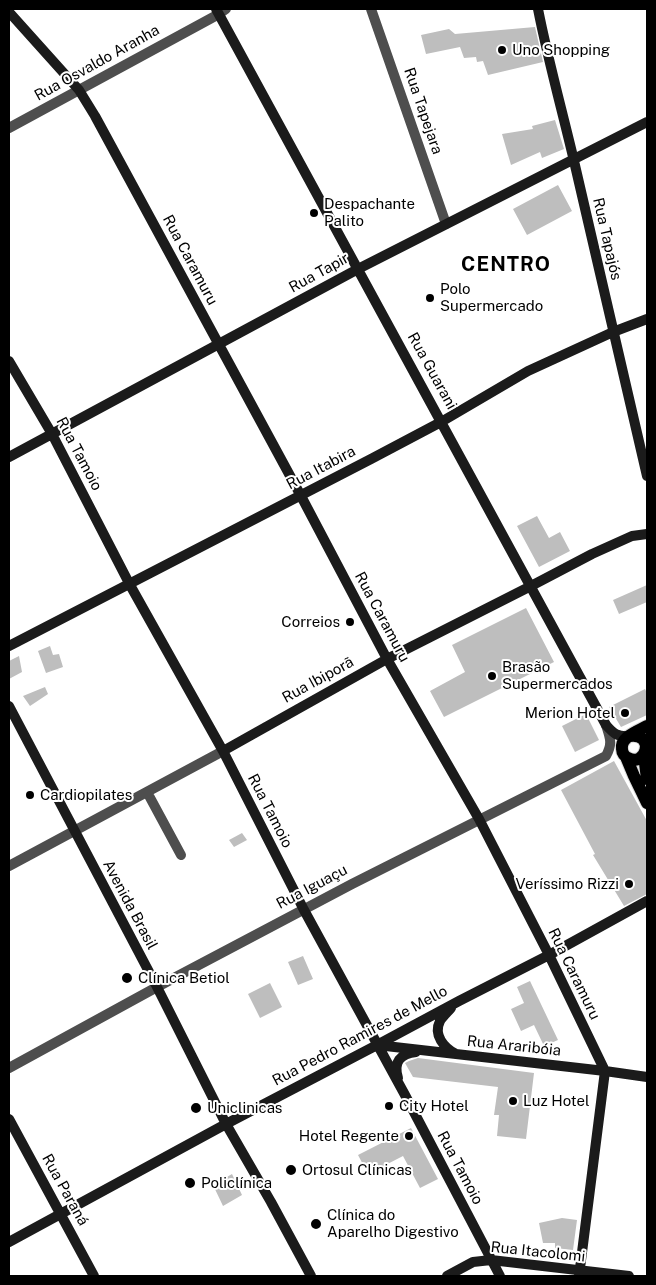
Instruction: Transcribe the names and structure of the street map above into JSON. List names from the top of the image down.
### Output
{
  "streets": {
    "street": [
      "Rua Osvaldo Aranha",
      "Rua Tapejara",
      "Rua Tapajós",
      "Rua Caramuru",
      "Rua Tapir",
      "Rua Guarani",
      "Rua Tamoio",
      "Rua Itabira",
      "Rua Ibiporã",
      "Rua Iguaçu",
      "Avenida Brasil",
      "Rua Pedro Ramires de Mello",
      "Rua Araribóia",
      "Rua Paraná",
      "Rua Itacolomi"
    ]
  },
  "crossings": [
    ["Rua Osvaldo Aranha", "Rua Caramuru"],
    ["Rua Osvaldo Aranha", "Rua Guarani"],
    ["Rua Tapejara", "Rua Tapir"],
    ["Rua Tapajós", "Rua Tapir"],
    ["Rua Tapajós", "Rua Itabira"],
    ["Rua Caramuru", "Rua Tapir"],
    ["Rua Caramuru", "Rua Itabira"],
    ["Rua Caramuru", "Rua Ibiporã"],
    ["Rua Caramuru", "Rua Iguaçu"],
    ["Rua Caramuru", "Rua Pedro Ramires de Mello"],
    ["Rua Caramuru", "Rua Araribóia"],
    ["Rua Tapir", "Rua Guarani"],
    ["Rua Tapir", "Rua Tamoio"],
    ["Rua Guarani", "Rua Itabira"],
    ["Rua Guarani", "Rua Ibiporã"],
    ["Rua Tamoio", "Rua Itabira"],
    ["Rua Tamoio", "Rua Ibiporã"],
    ["Rua Tamoio", "Rua Iguaçu"],
    ["Rua Tamoio", "Rua Pedro Ramires de Mello"],
    ["Rua Tamoio", "Rua Araribóia"],
    ["Rua Tamoio", "Rua Itacolomi"],
    ["Rua Ibiporã", "Avenida Brasil"],
    ["Rua Iguaçu", "Avenida Brasil"],
    ["Avenida Brasil", "Rua Pedro Ramires de Mello"],
    ["Rua Pedro Ramires de Mello", "Rua Araribóia"],
    ["Rua Pedro Ramires de Mello", "Rua Paraná"]
  ],
  "districts": ["CENTRO"],
  "places": [
    "Uno Shopping",
    "Despachante Palito",
    "Polo Supermercado",
    "Correios",
    "Brasão Supermercados",
    "Merion Hotel",
    "Cardiopilates",
    "Veríssimo Rizzi",
    "Clínica Betiol",
    "Luz Hotel",
    "City Hotel",
    "Uniclinicas",
    "Hotel Regente",
    "Ortosul Clínicas",
    "Policlínica",
    "Clínica do Aparelho Digestivo"
  ]
}
